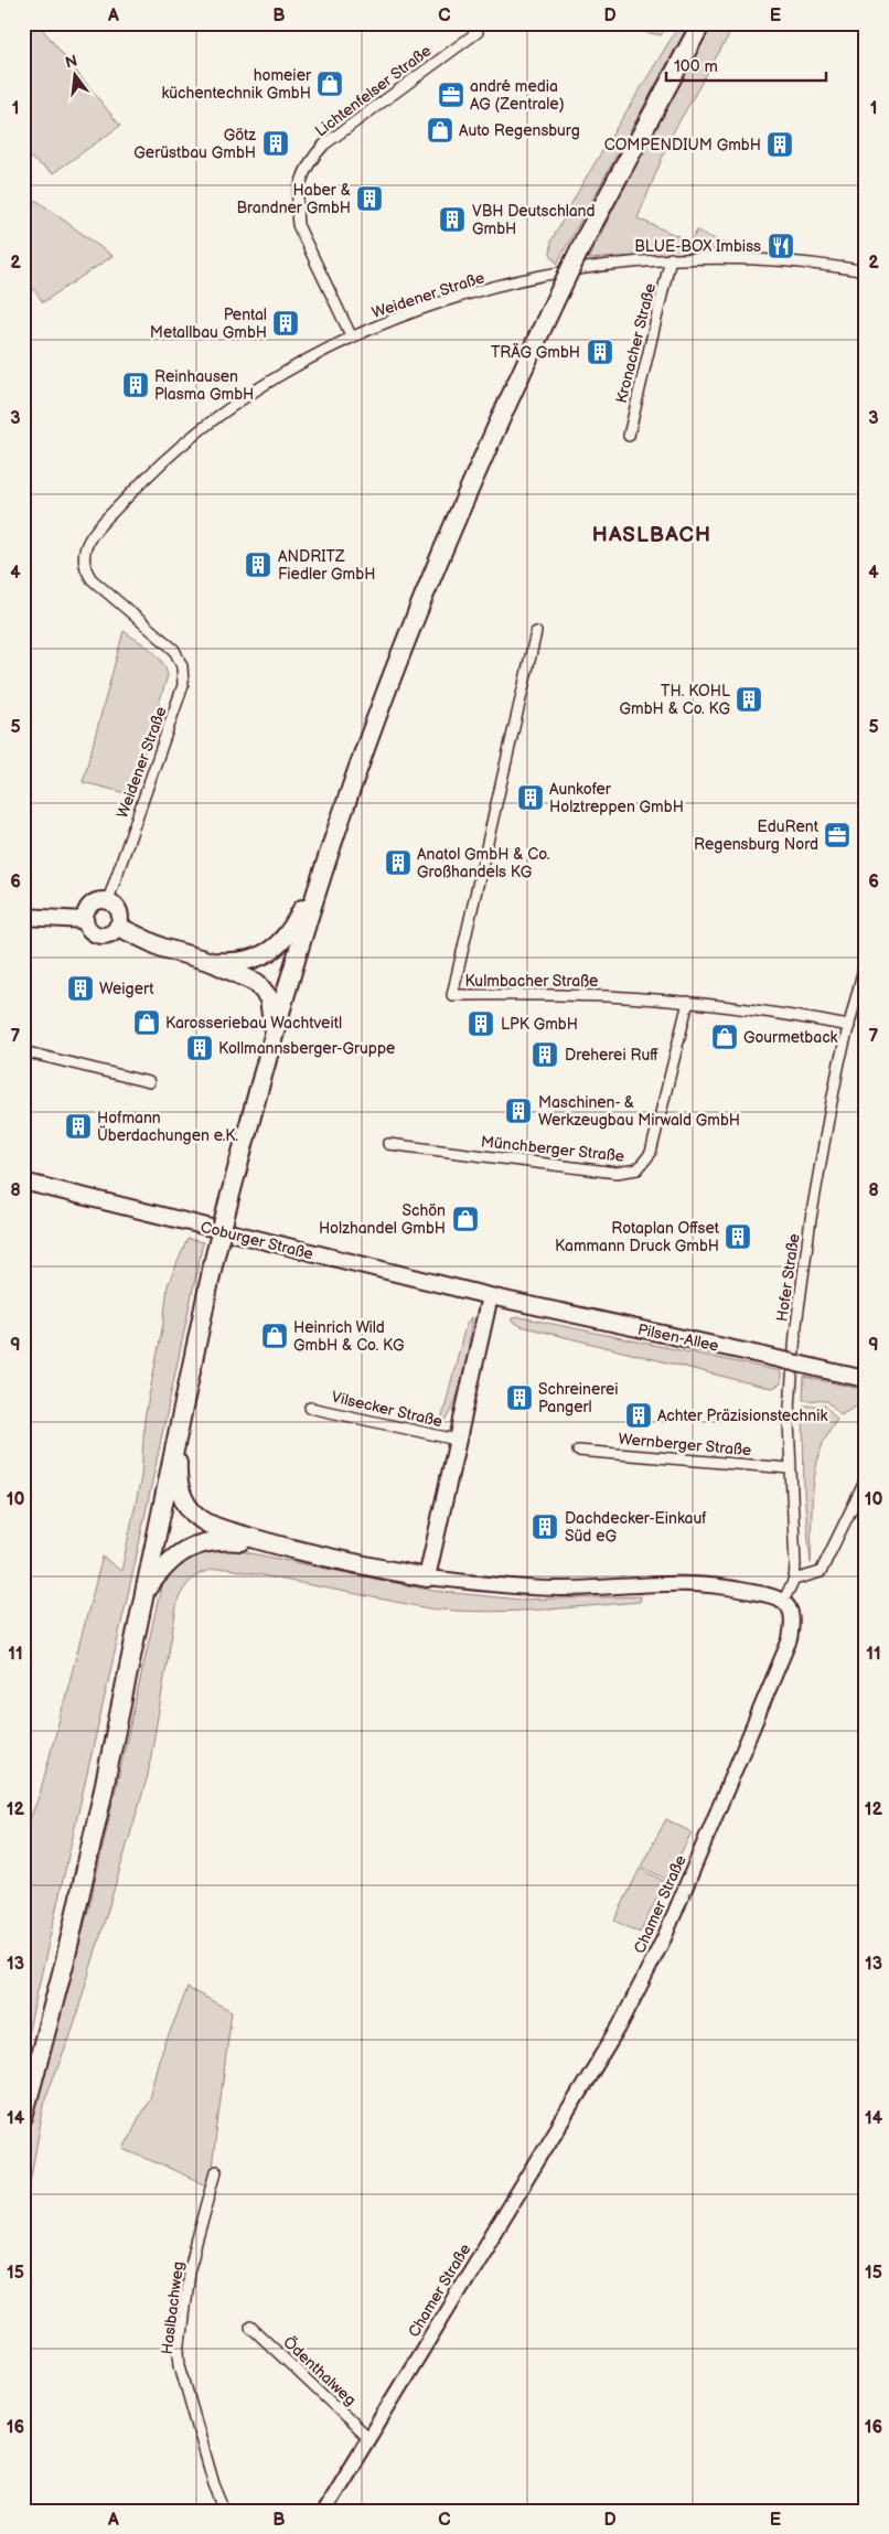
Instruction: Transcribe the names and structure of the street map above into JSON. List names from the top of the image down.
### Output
{
  "streets": {
    "main road": ["Coburger Straße", "Pilsen-Allee"],
    "street": [
      "Lichtenfelser Straße",
      "Weidener Straße",
      "Kronacher Straße",
      "Kulmbacher Straße",
      "Münchberger Straße",
      "Hofer Straße",
      "Vilsecker Straße",
      "Wernberger Straße",
      "Chamer Straße",
      "Haslbachweg",
      "Ödenthalweg"
    ]
  },
  "crossings": [
    ["Lichtenfelser Straße", "Weidener Straße"],
    ["Weidener Straße", "Kronacher Straße"],
    ["Kulmbacher Straße", "Münchberger Straße"],
    ["Kulmbacher Straße", "Hofer Straße"],
    ["Coburger Straße", "Pilsen-Allee"],
    ["Hofer Straße", "Wernberger Straße"],
    ["Chamer Straße", "Ödenthalweg"]
  ],
  "districts": ["HASLBACH"],
  "places": {
    "shop": [
      "homeier küchentechnik GmbH",
      "Auto Regensburg",
      "Karosseriebau Wachtveitl",
      "Gourmetback",
      "Schön Holzhandel GmbH",
      "Heinrich Wild GmbH & Co. KG"
    ],
    "office": ["andré media AG (Zentrale)", "EduRent Regensburg Nord"],
    "building": [
      "Götz Gerüstbau GmbH",
      "COMPENDIUM GmbH",
      "Haber & Brandner GmbH",
      "VBH Deutschland GmbH",
      "Pental Metallbau GmbH",
      "TRÄG GmbH",
      "Reinhausen Plasma GmbH",
      "ANDRITZ Fiedler GmbH",
      "TH. KOHL GmbH & Co. KG",
      "Aunkofer Holztreppen GmbH",
      "Anatol GmbH & Co. Großhandels KG",
      "Weigert",
      "LPK GmbH",
      "Kollmannsberger-Gruppe",
      "Dreherei Ruff",
      "Maschinen- & Werkzeugbau Mirwald GmbH",
      "Hofmann Überdachungen e.K.",
      "Rotaplan Offset Kammann Druck GmbH",
      "Schreinerei Pangerl",
      "Achter Präzisionstechnik",
      "Dachdecker-Einkauf Süd eG"
    ],
    "restaurant": ["BLUE-BOX Imbiss"]
  },
  "scale_bar": "100 m",
  "north": "top",
  "grid": {
    "columns": [
      "A",
      "B",
      "C",
      "D",
      "E"
    ],
    "rows": [
      "1",
      "2",
      "3",
      "4",
      "5",
      "6",
      "7",
      "8",
      "9",
      "10",
      "11",
      "12",
      "13",
      "14",
      "15",
      "16"
    ]
  }
}
